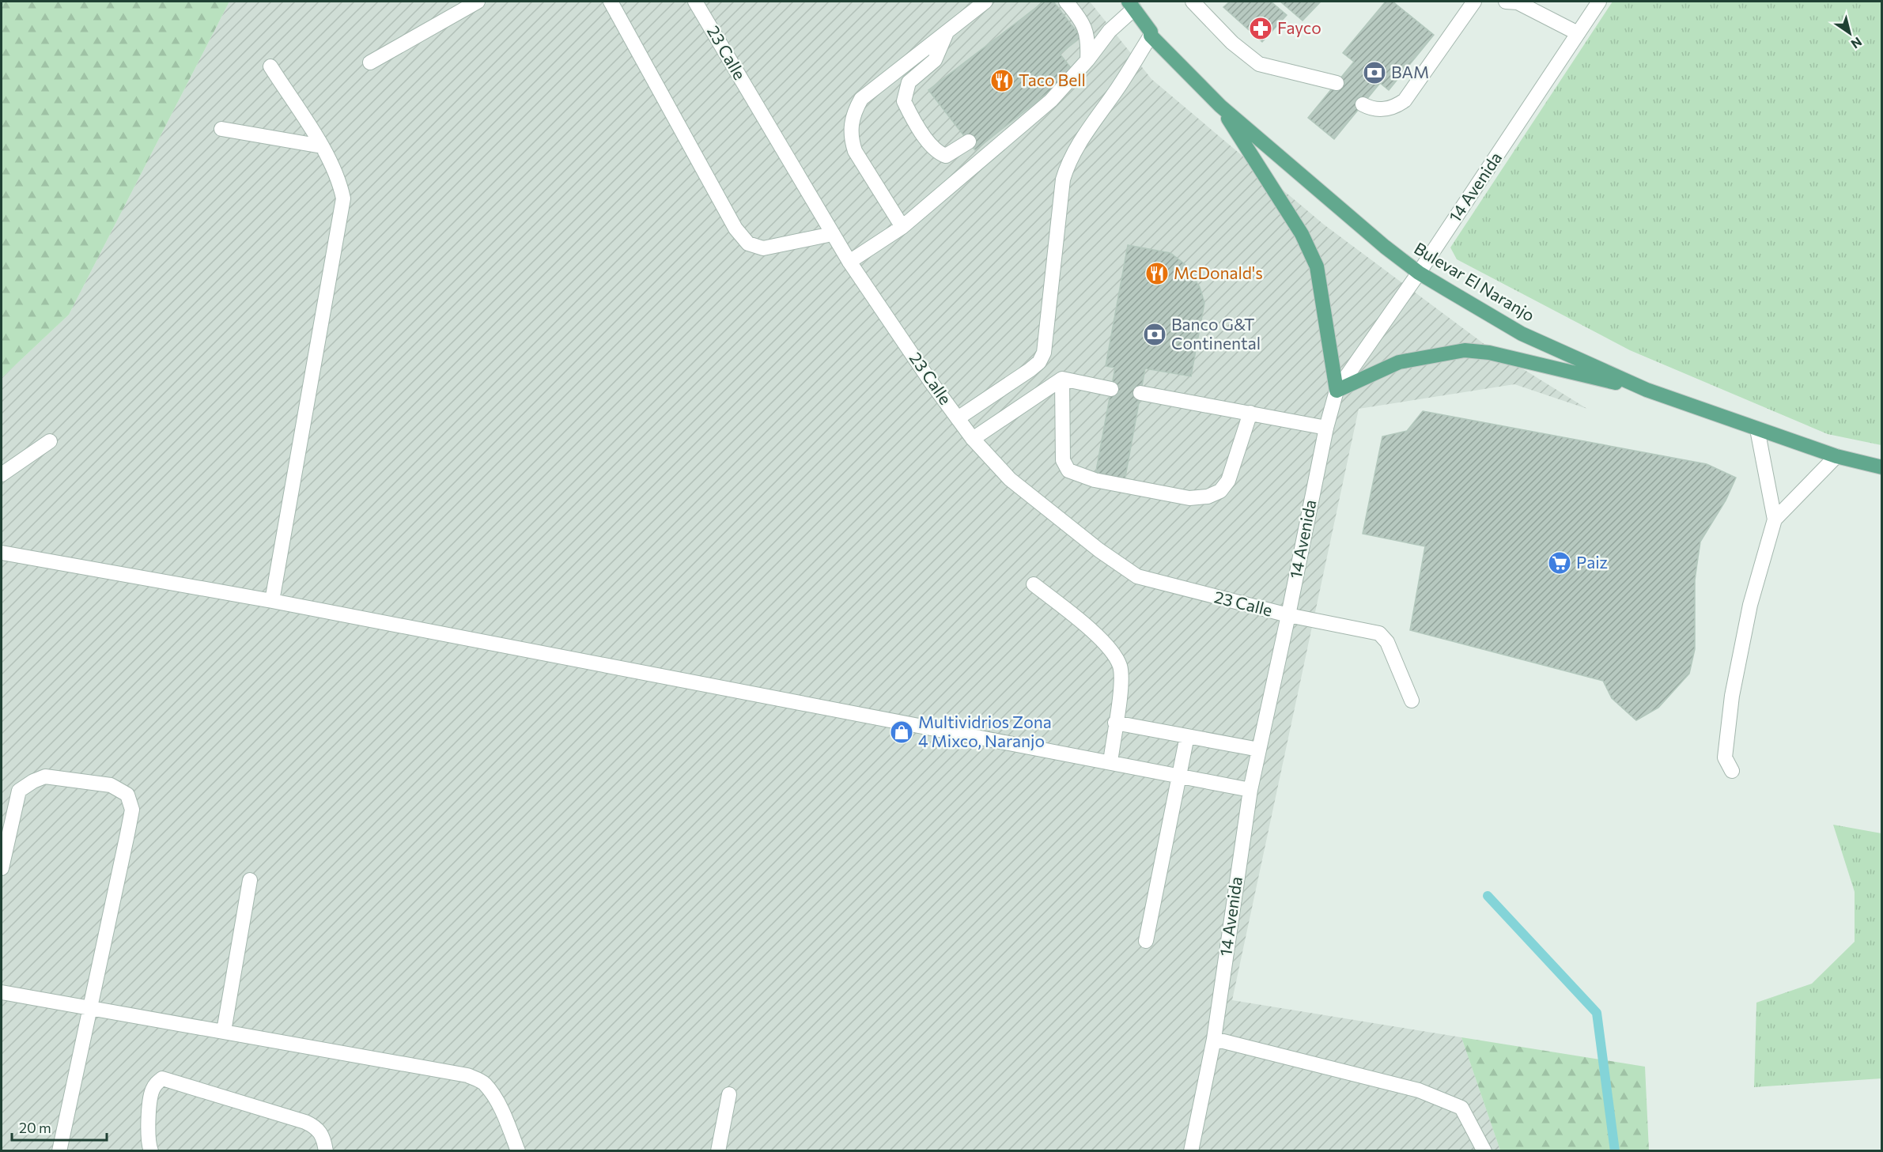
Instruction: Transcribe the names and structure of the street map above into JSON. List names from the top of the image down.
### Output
{
  "streets": {
    "main road": ["Bulevar El Naranjo"],
    "street": ["23 Calle", "14 Avenida"]
  },
  "crossings": [
    ["23 Calle", "14 Avenida"],
    ["14 Avenida", "Bulevar El Naranjo"]
  ],
  "places": {
    "pharmacy": ["Fayco"],
    "bank": ["BAM", "Banco G&T Continental"],
    "restaurant": ["Taco Bell", "McDonald's"],
    "supermarket": ["Paiz"],
    "shop": ["Multividrios Zona 4 Mixco, Naranjo"]
  },
  "scale_bar": "20 m",
  "north": "bottom right"
}
